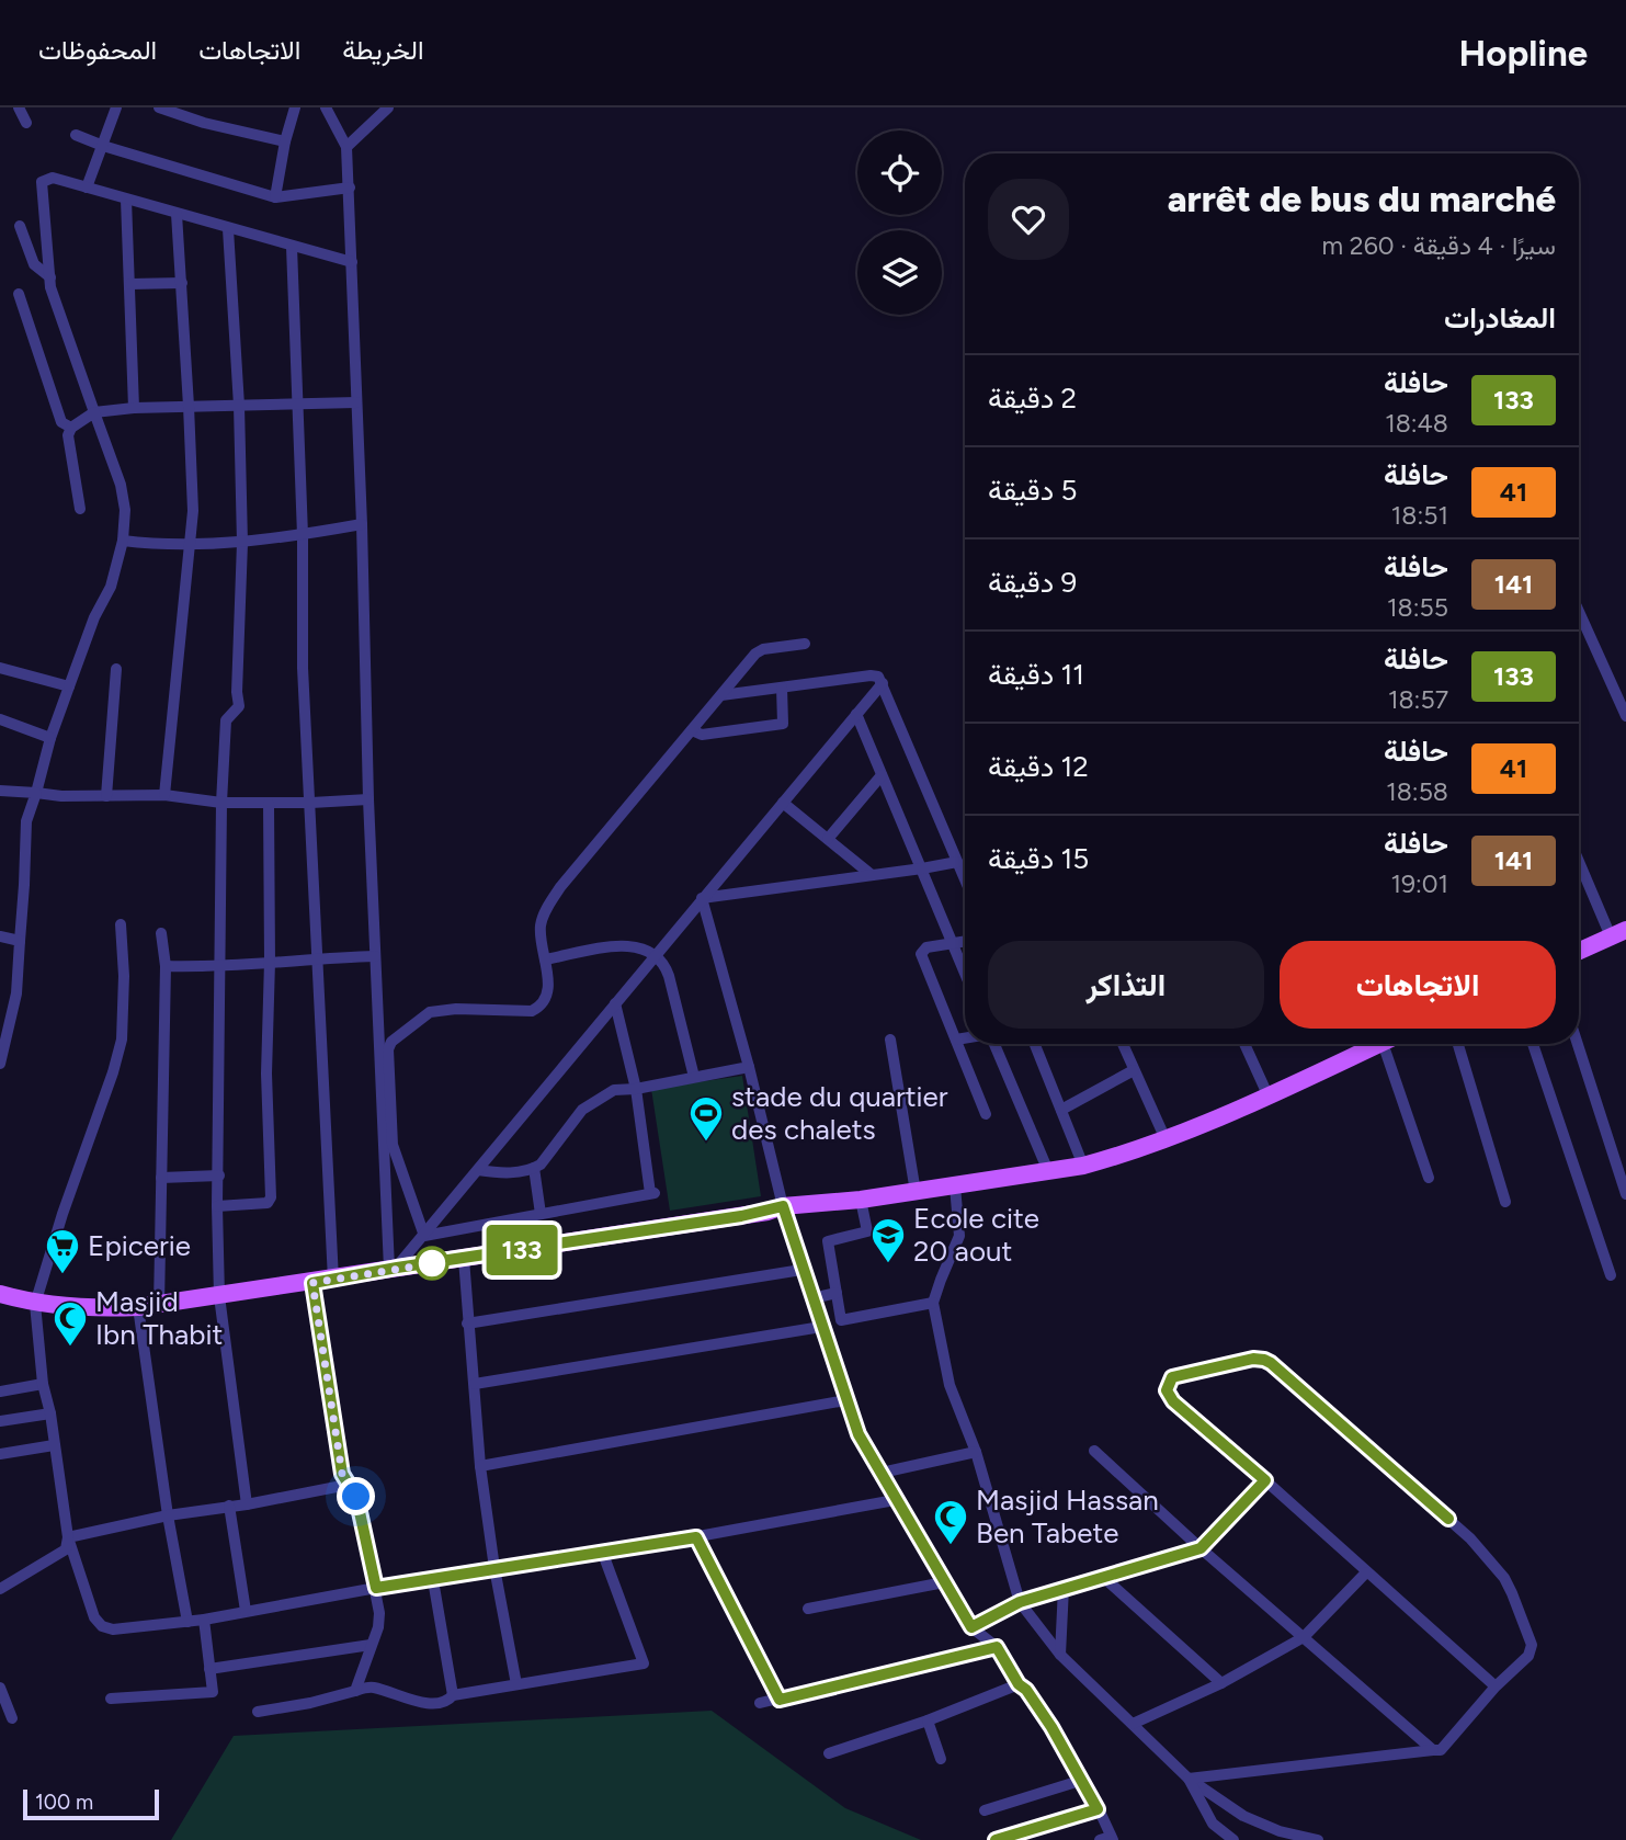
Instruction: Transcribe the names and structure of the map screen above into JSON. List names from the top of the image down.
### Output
{
  "places": {
    "sports": ["stade du quartier des chalets"],
    "school or university": ["Ecole cite 20 aout"],
    "supermarket": ["Epicerie"],
    "mosque": ["Masjid Ibn Thabit", "Masjid Hassan Ben Tabete"]
  },
  "lines": ["bus line 133"],
  "scale_bar": "100 m",
  "page": {
    "header": "Hopline",
    "nav": ["الخريطة", "الاتجاهات", "المحفوظات"],
    "on_map": "133",
    "heading": [
      ["arrêt de bus du marché", "سيرًا · 4 دقيقة · 260 m"],
      "المغادرات"
    ],
    "list": [
      {
        "mark": "133",
        "name": "حافلة",
        "note": "18:48",
        "value": "2 دقيقة"
      },
      {
        "mark": "41",
        "name": "حافلة",
        "note": "18:51",
        "value": "5 دقيقة"
      },
      {
        "mark": "141",
        "name": "حافلة",
        "note": "18:55",
        "value": "9 دقيقة"
      },
      {
        "mark": "133",
        "name": "حافلة",
        "note": "18:57",
        "value": "11 دقيقة"
      },
      {
        "mark": "41",
        "name": "حافلة",
        "note": "18:58",
        "value": "12 دقيقة"
      },
      {
        "mark": "141",
        "name": "حافلة",
        "note": "19:01",
        "value": "15 دقيقة"
      }
    ],
    "buttons": ["الاتجاهات", "التذاكر"],
    "scale": "100 m"
  }
}
